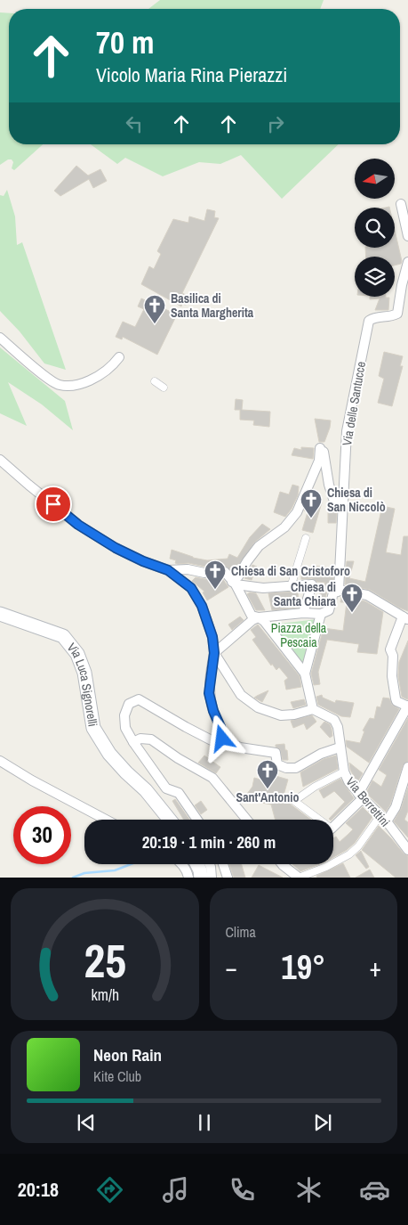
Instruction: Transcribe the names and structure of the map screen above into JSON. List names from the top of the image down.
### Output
{
  "streets": {
    "main road": ["Via Luca Signorelli"],
    "street": ["Via delle Santucce", "Via Berrettini"]
  },
  "parks": ["Piazza della Pescaia"],
  "places": {
    "church": [
      "Basilica di Santa Margherita",
      "Chiesa di San Niccolò",
      "Chiesa di San Cristoforo",
      "Chiesa di Santa Chiara",
      "Sant'Antonio"
    ]
  },
  "north": "left",
  "page": {
    "turn": ["70 m", "Vicolo Maria Rina Pierazzi"],
    "limit": "30",
    "trip": "20:19 · 1 min · 260 m",
    "tile": "Clima",
    "heat": ["−", "19°", "+"],
    "song": ["Neon Rain", "Kite Club"],
    "tabs": "20:18",
    "gauge": ["25", "km/h"]
  }
}
